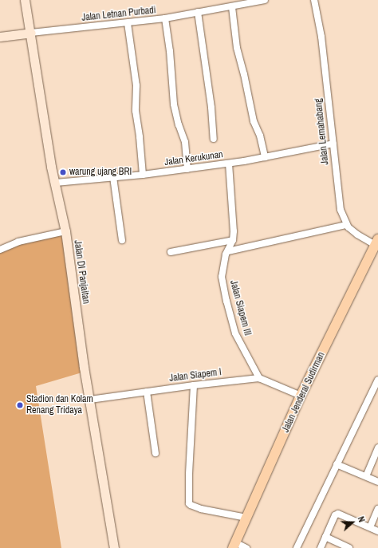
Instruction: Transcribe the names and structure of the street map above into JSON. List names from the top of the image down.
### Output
{
  "streets": {
    "main road": ["Jalan Jenderal Sudirman"],
    "street": [
      "Jalan Letnan Purbadi",
      "Jalan Lemahabang",
      "Jalan Kerukunan",
      "Jalan DI Panjaitan",
      "Jalan Siapem III",
      "Jalan Siapem I"
    ]
  },
  "crossings": [
    ["Jalan Letnan Purbadi", "Jalan DI Panjaitan"],
    ["Jalan Lemahabang", "Jalan Kerukunan"],
    ["Jalan Kerukunan", "Jalan DI Panjaitan"],
    ["Jalan Kerukunan", "Jalan Siapem III"],
    ["Jalan DI Panjaitan", "Jalan Siapem I"],
    ["Jalan Siapem III", "Jalan Siapem I"],
    ["Jalan Siapem I", "Jalan Jenderal Sudirman"]
  ],
  "places": ["warung ujang BRI", "Stadion dan Kolam Renang Tridaya"],
  "north": "right"
}
